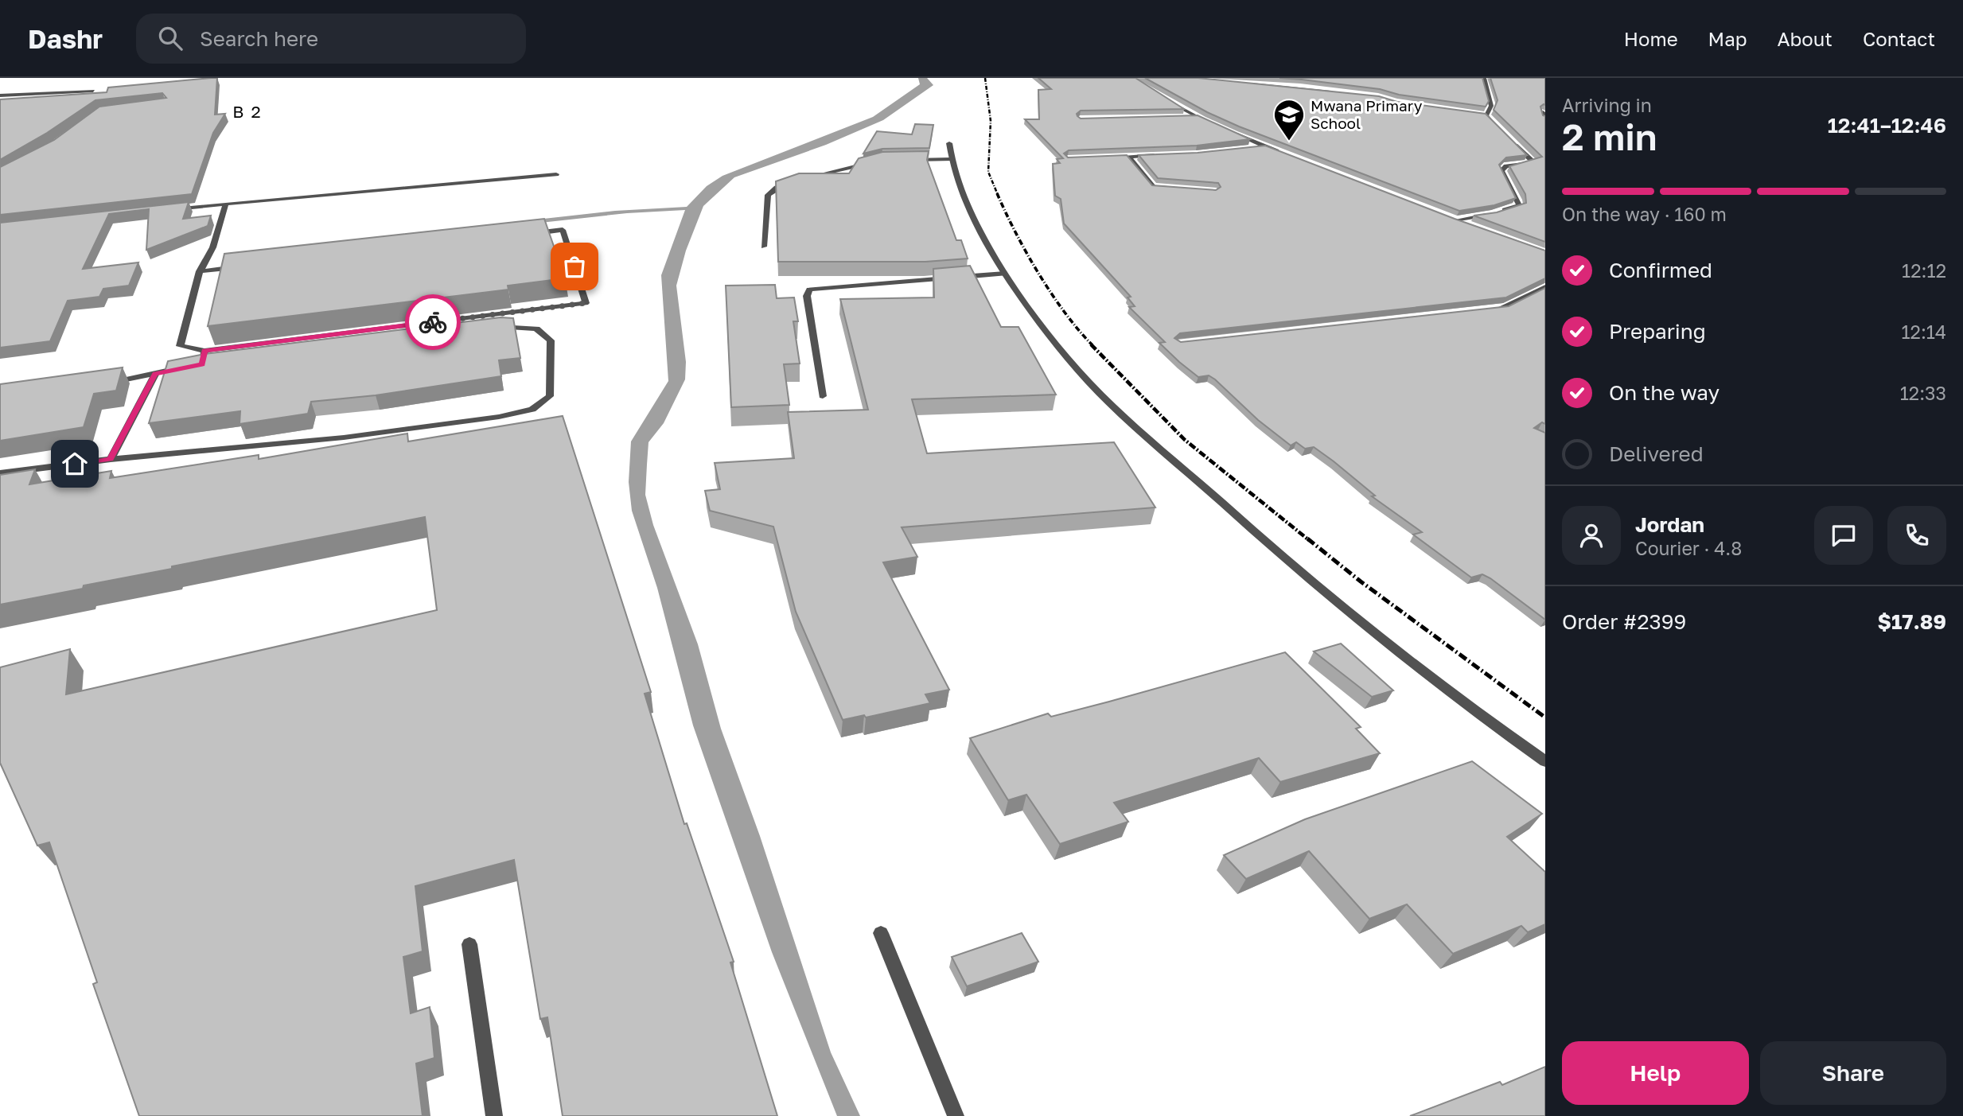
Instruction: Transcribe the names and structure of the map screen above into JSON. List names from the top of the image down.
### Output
{
  "districts": ["B 2"],
  "places": {
    "school or university": ["Mwana Primary School"]
  },
  "page": {
    "header": "Dashr",
    "search": "Search here",
    "nav": [
      "Home",
      "Map",
      "About",
      "Contact"
    ],
    "heading": ["2 min", "Arriving in", "12:41–12:46"],
    "panel": [
      "Jordan",
      "Courier · 4.8",
      "Order #2399",
      "$17.89"
    ],
    "bar": "On the way · 160 m",
    "list": [
      ["Confirmed", "12:12"],
      ["Preparing", "12:14"],
      ["On the way", "12:33"],
      "Delivered"
    ],
    "buttons": ["Help", "Share"]
  }
}
